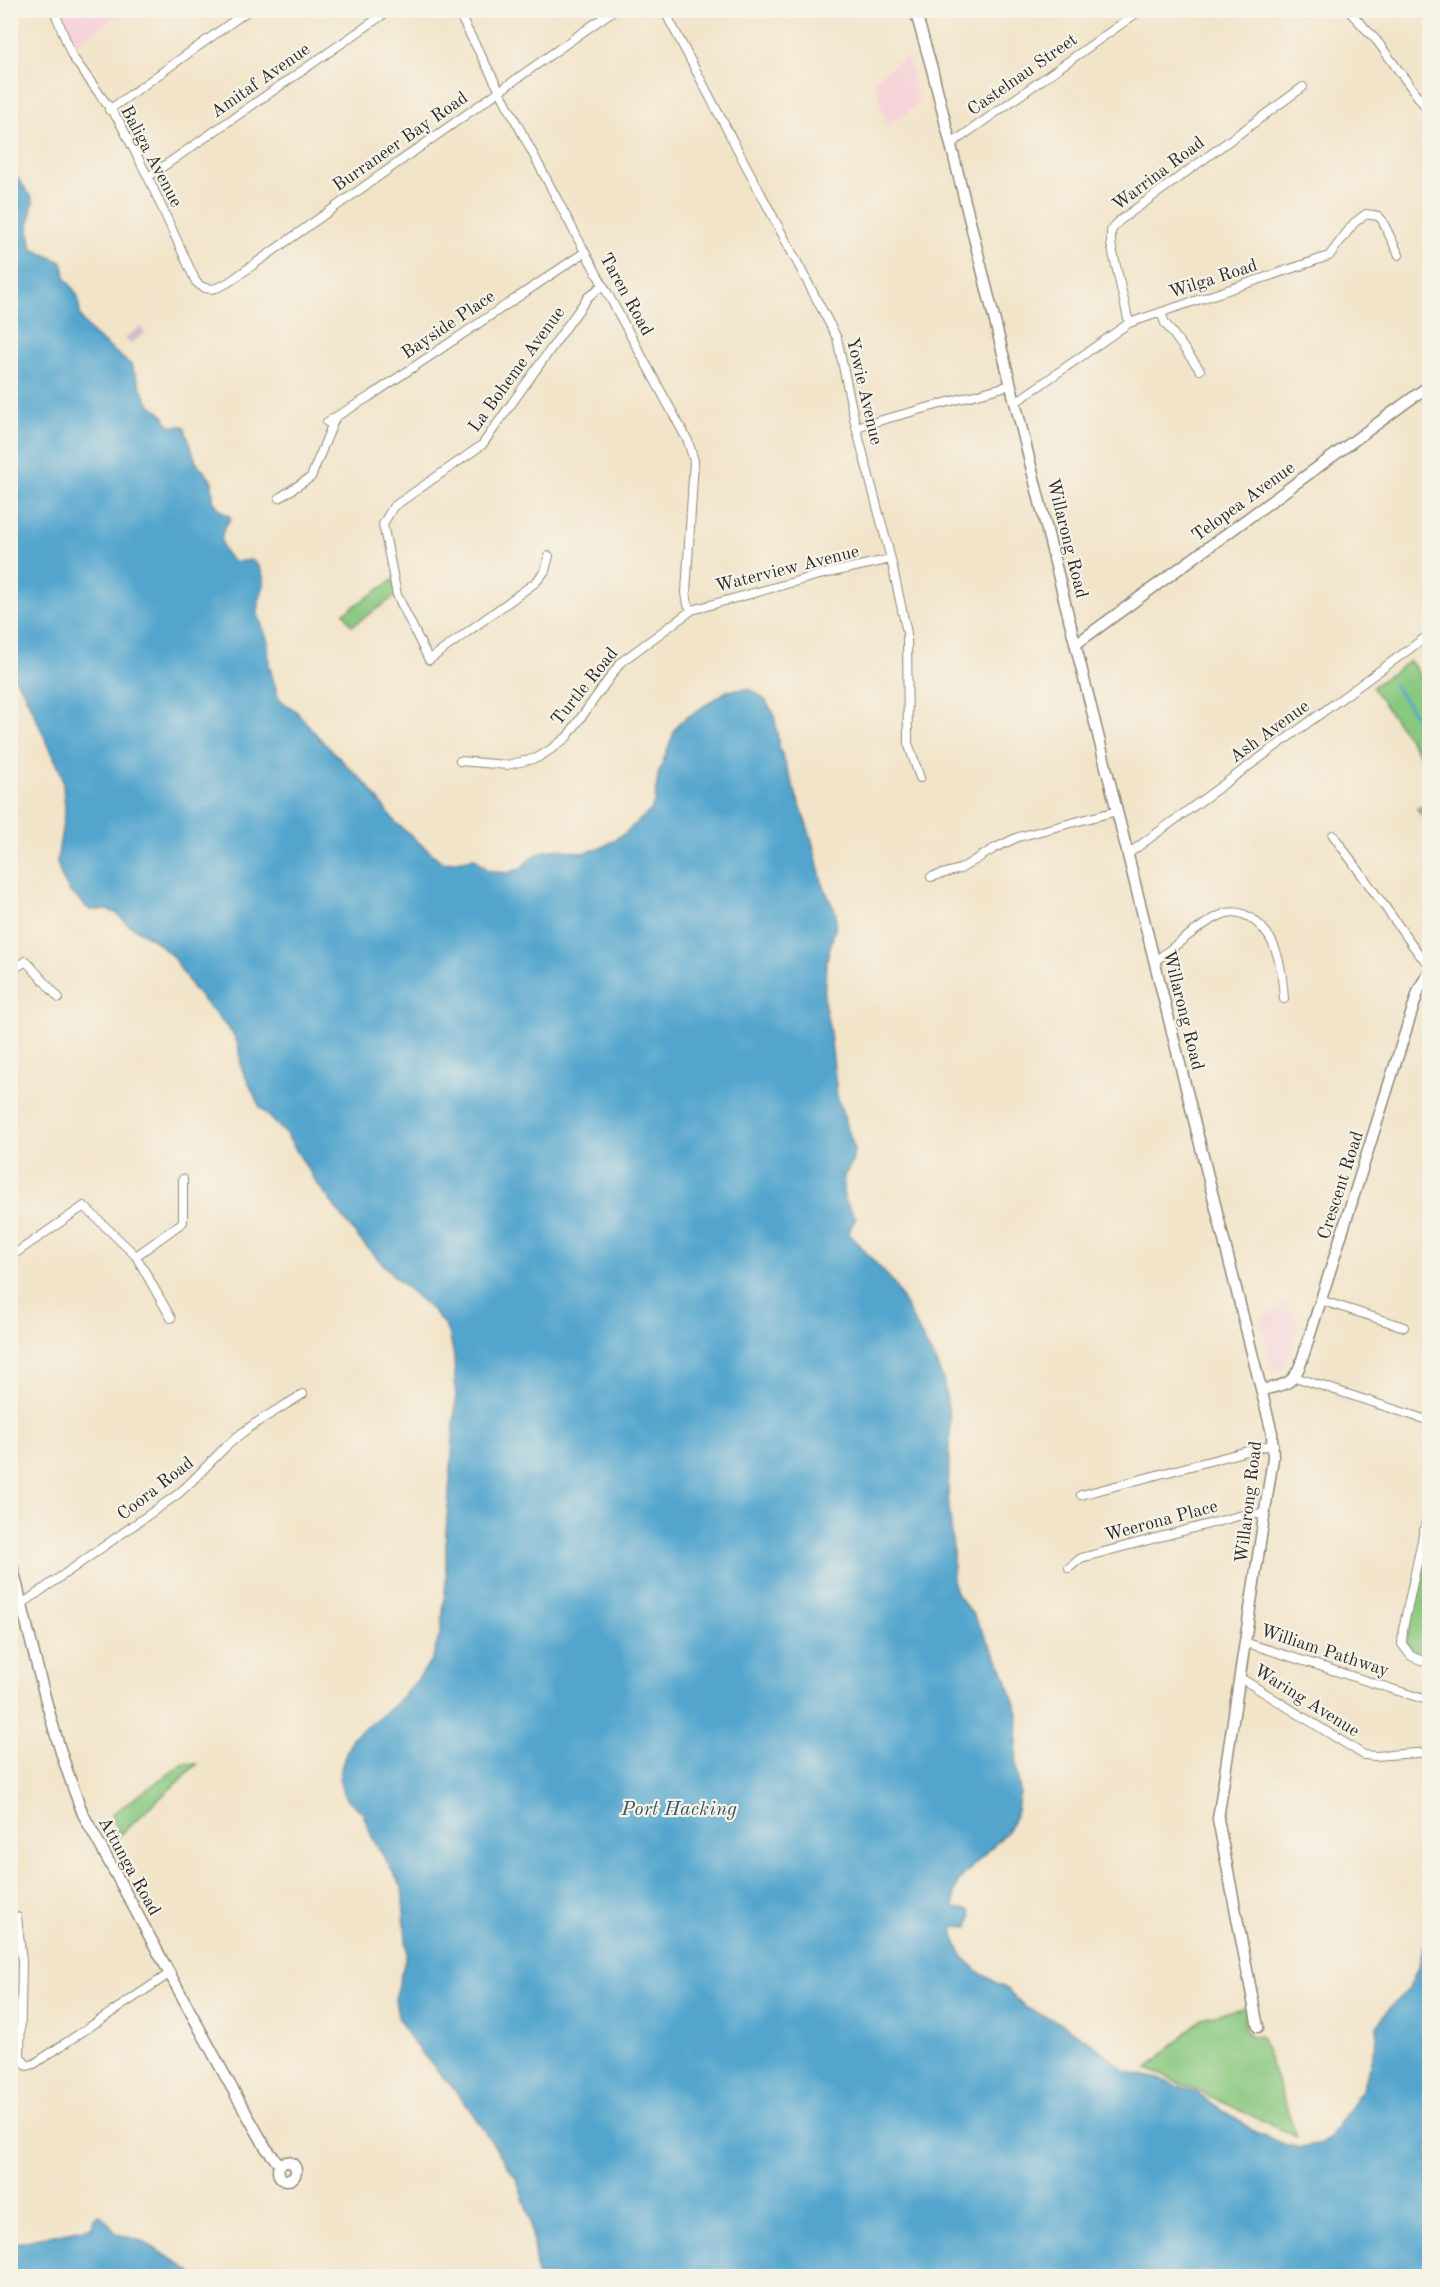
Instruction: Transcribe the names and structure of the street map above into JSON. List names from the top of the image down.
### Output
{
  "streets": {
    "street": [
      "Castelnau Street",
      "Amitaf Avenue",
      "Burraneer Bay Road",
      "Baliga Avenue",
      "Warrina Road",
      "Wilga Road",
      "Taren Road",
      "Bayside Place",
      "La Boheme Avenue",
      "Yowie Avenue",
      "Telopea Avenue",
      "Willarong Road",
      "Waterview Avenue",
      "Turtle Road",
      "Ash Avenue",
      "Crescent Road",
      "Coora Road",
      "Weerona Place",
      "William Pathway",
      "Waring Avenue",
      "Attunga Road"
    ]
  },
  "crossings": [
    ["Castelnau Street", "Willarong Road"],
    ["Amitaf Avenue", "Baliga Avenue"],
    ["Burraneer Bay Road", "Baliga Avenue"],
    ["Burraneer Bay Road", "Taren Road"],
    ["Warrina Road", "Wilga Road"],
    ["Wilga Road", "Willarong Road"],
    ["Taren Road", "Bayside Place"],
    ["Taren Road", "La Boheme Avenue"],
    ["Taren Road", "Waterview Avenue"],
    ["Taren Road", "Turtle Road"],
    ["Yowie Avenue", "Waterview Avenue"],
    ["Telopea Avenue", "Willarong Road"],
    ["Willarong Road", "Ash Avenue"],
    ["Willarong Road", "Weerona Place"],
    ["Willarong Road", "William Pathway"],
    ["Willarong Road", "Waring Avenue"],
    ["Waterview Avenue", "Turtle Road"],
    ["Coora Road", "Attunga Road"]
  ],
  "water": ["Port Hacking"]
}
